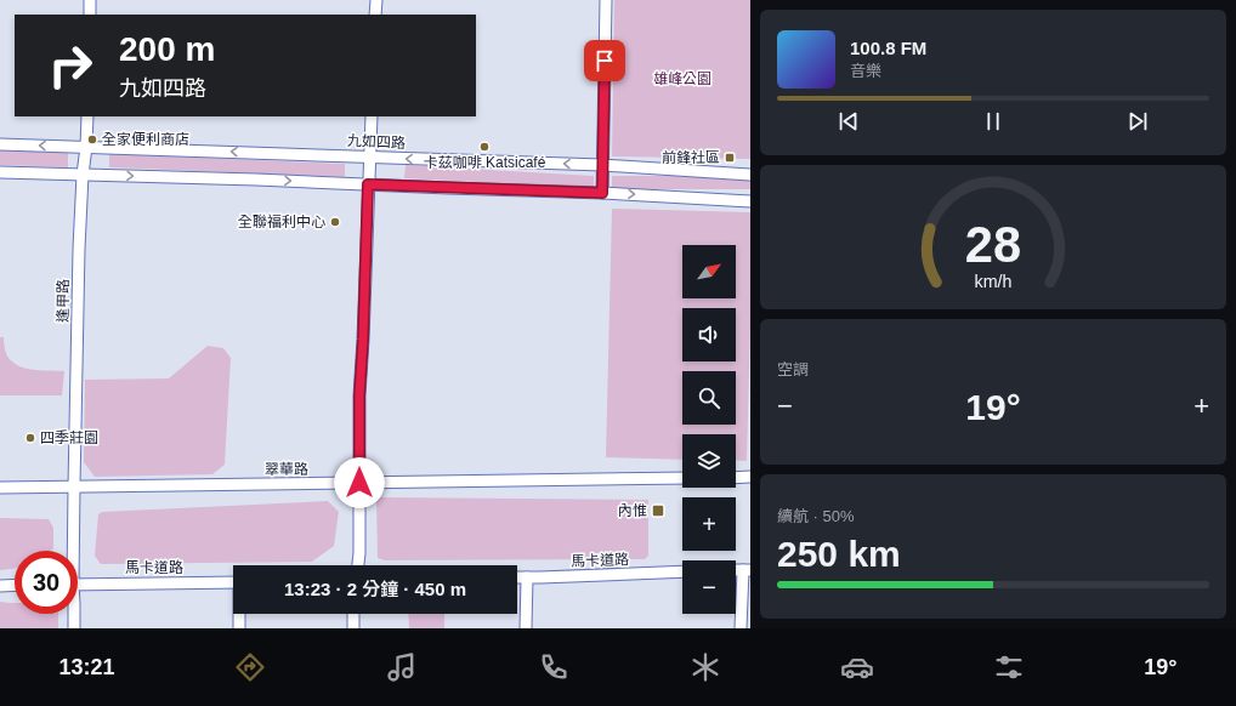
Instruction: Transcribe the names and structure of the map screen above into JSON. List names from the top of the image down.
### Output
{
  "streets": {
    "street": [
      "九如四路",
      "逢甲路",
      "翠華路",
      "馬卡道路"
    ]
  },
  "crossings": [
    ["九如四路", "逢甲路"],
    ["逢甲路", "翠華路"]
  ],
  "parks": ["雄峰公園"],
  "places": {
    "other": [
      "全家便利商店",
      "卡茲咖啡 Katsicafé",
      "全聯福利中心",
      "四季莊園"
    ],
    "transit": ["前鋒社區", "內惟"]
  },
  "north": "top right",
  "page": {
    "turn": ["200 m", "九如四路"],
    "song": ["100.8 FM", "音樂"],
    "map_buttons": ["+", "−"],
    "tile": [
      "空調",
      ["續航 · 50%", "250 km"]
    ],
    "heat": ["−", "19°", "+"],
    "limit": "30",
    "trip": "13:23 · 2 分鐘 · 450 m",
    "tabs": ["13:21", "19°"],
    "gauge": ["28", "km/h"]
  }
}
